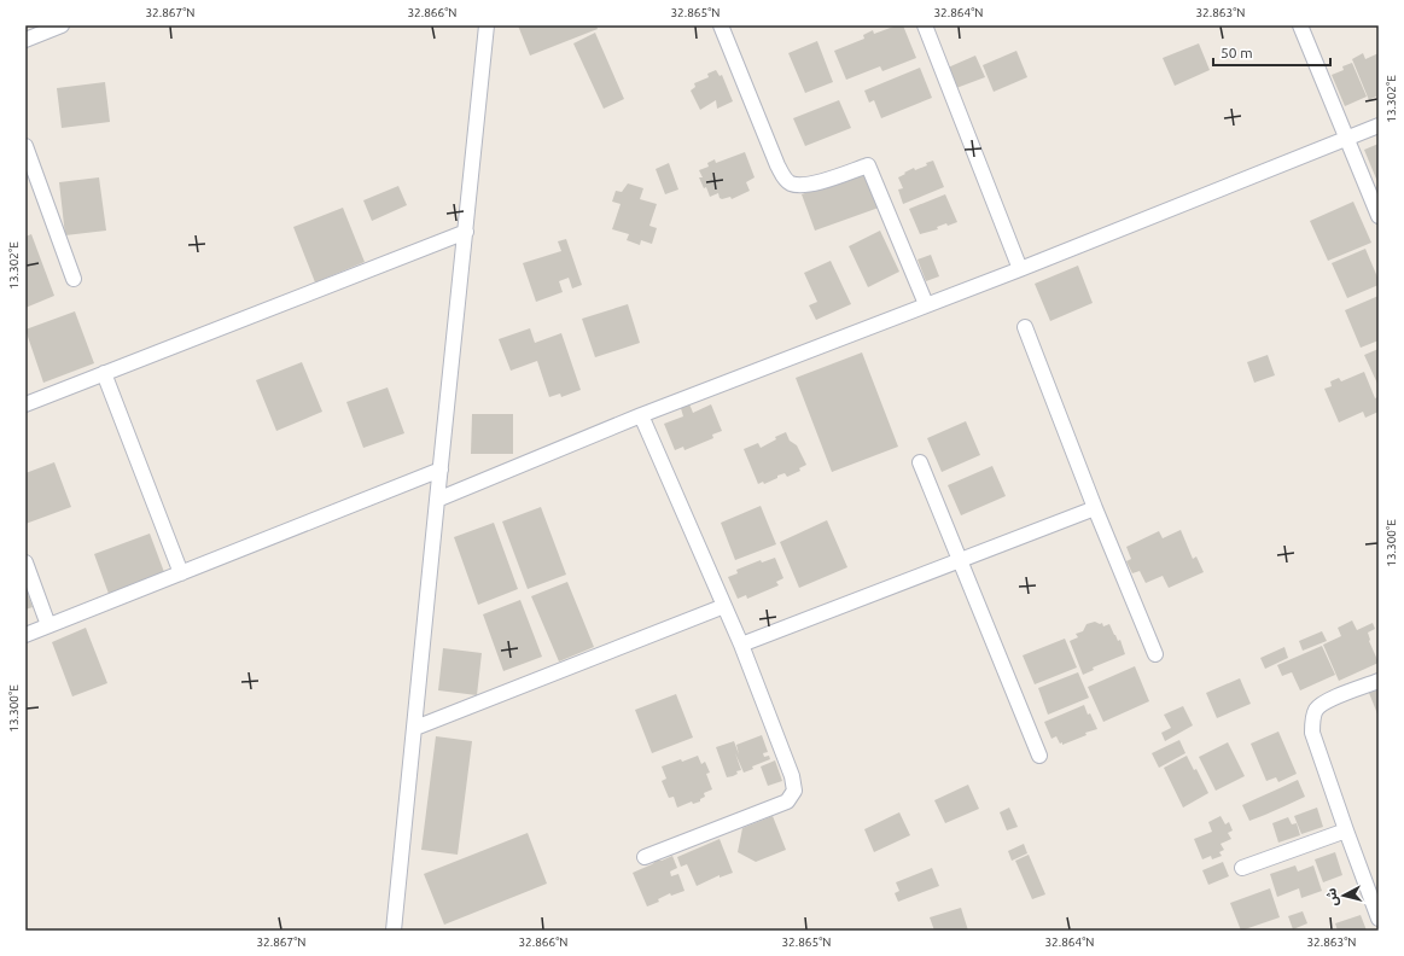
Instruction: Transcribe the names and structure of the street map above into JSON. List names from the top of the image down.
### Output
{
  "scale_bar": "50 m",
  "north": "left",
  "coordinates": [
    "32.867°N",
    "32.866°N",
    "32.865°N",
    "32.864°N",
    "32.863°N",
    "13.302°E",
    "13.300°E"
  ]
}
